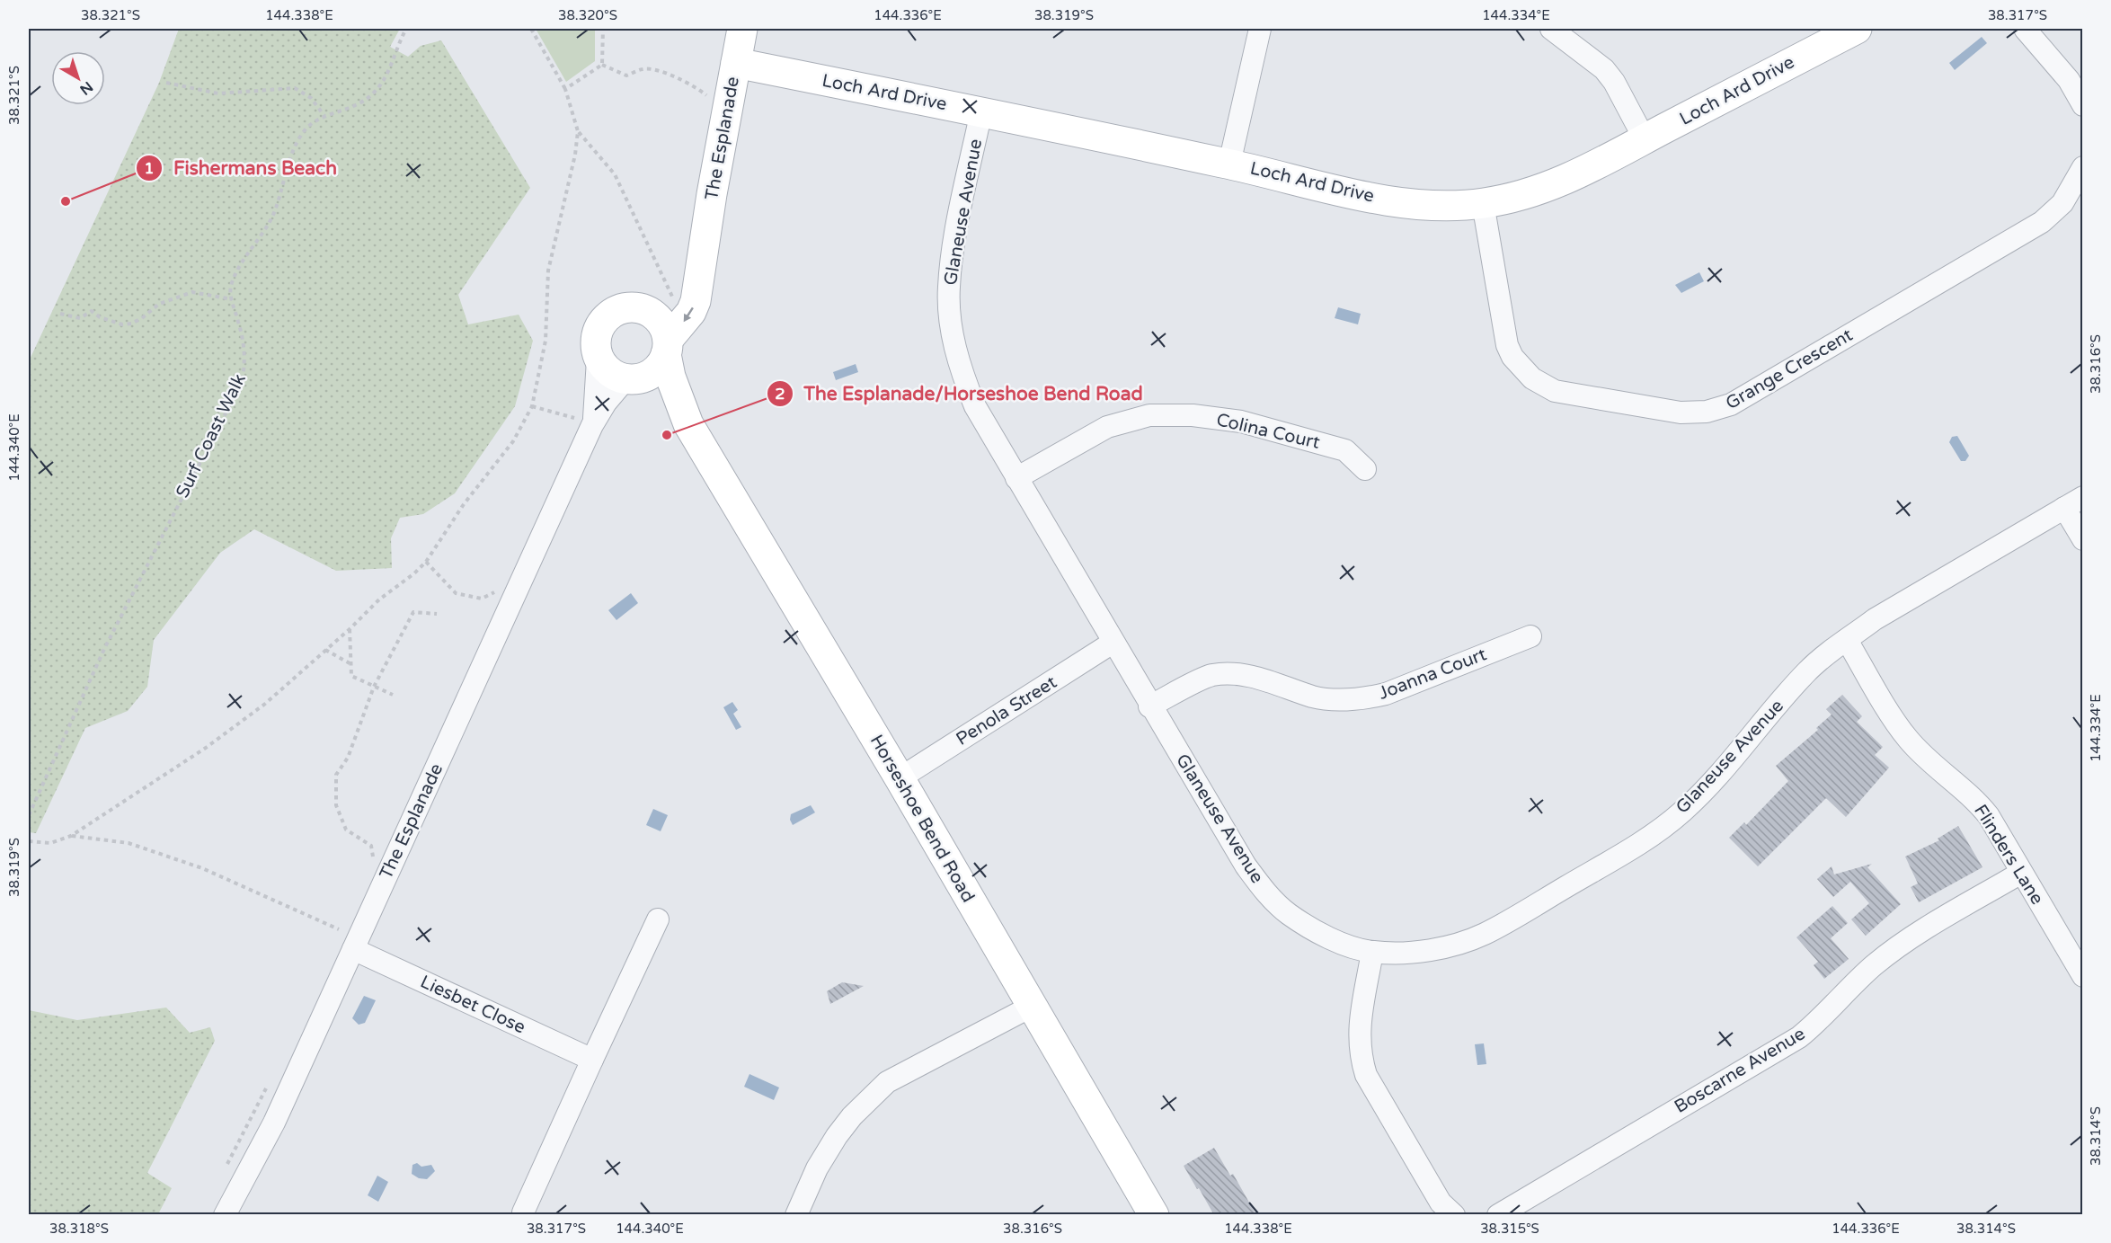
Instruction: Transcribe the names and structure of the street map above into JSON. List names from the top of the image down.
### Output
{
  "streets": {
    "street": [
      "Loch Ard Drive",
      "The Esplanade",
      "Glaneuse Avenue",
      "Grange Crescent",
      "Colina Court",
      "Joanna Court",
      "Penola Street",
      "Horseshoe Bend Road",
      "Flinders Lane",
      "Liesbet Close",
      "Boscarne Avenue"
    ],
    "path": ["Surf Coast Walk"]
  },
  "crossings": [
    ["Loch Ard Drive", "The Esplanade"],
    ["Loch Ard Drive", "Glaneuse Avenue"],
    ["Loch Ard Drive", "Grange Crescent"],
    ["The Esplanade", "Horseshoe Bend Road"],
    ["The Esplanade", "Liesbet Close"],
    ["Glaneuse Avenue", "Colina Court"],
    ["Glaneuse Avenue", "Joanna Court"],
    ["Glaneuse Avenue", "Penola Street"],
    ["Glaneuse Avenue", "Flinders Lane"],
    ["Penola Street", "Horseshoe Bend Road"],
    ["Flinders Lane", "Boscarne Avenue"]
  ],
  "places": ["Fishermans Beach", "The Esplanade/Horseshoe Bend Road"],
  "north": "bottom right",
  "coordinates": [
    "38.321°S",
    "144.338°E",
    "38.320°S",
    "144.336°E",
    "38.319°S",
    "144.334°E",
    "38.317°S",
    "38.316°S",
    "144.340°E",
    "38.314°S",
    "38.318°S",
    "38.315°S"
  ]
}
